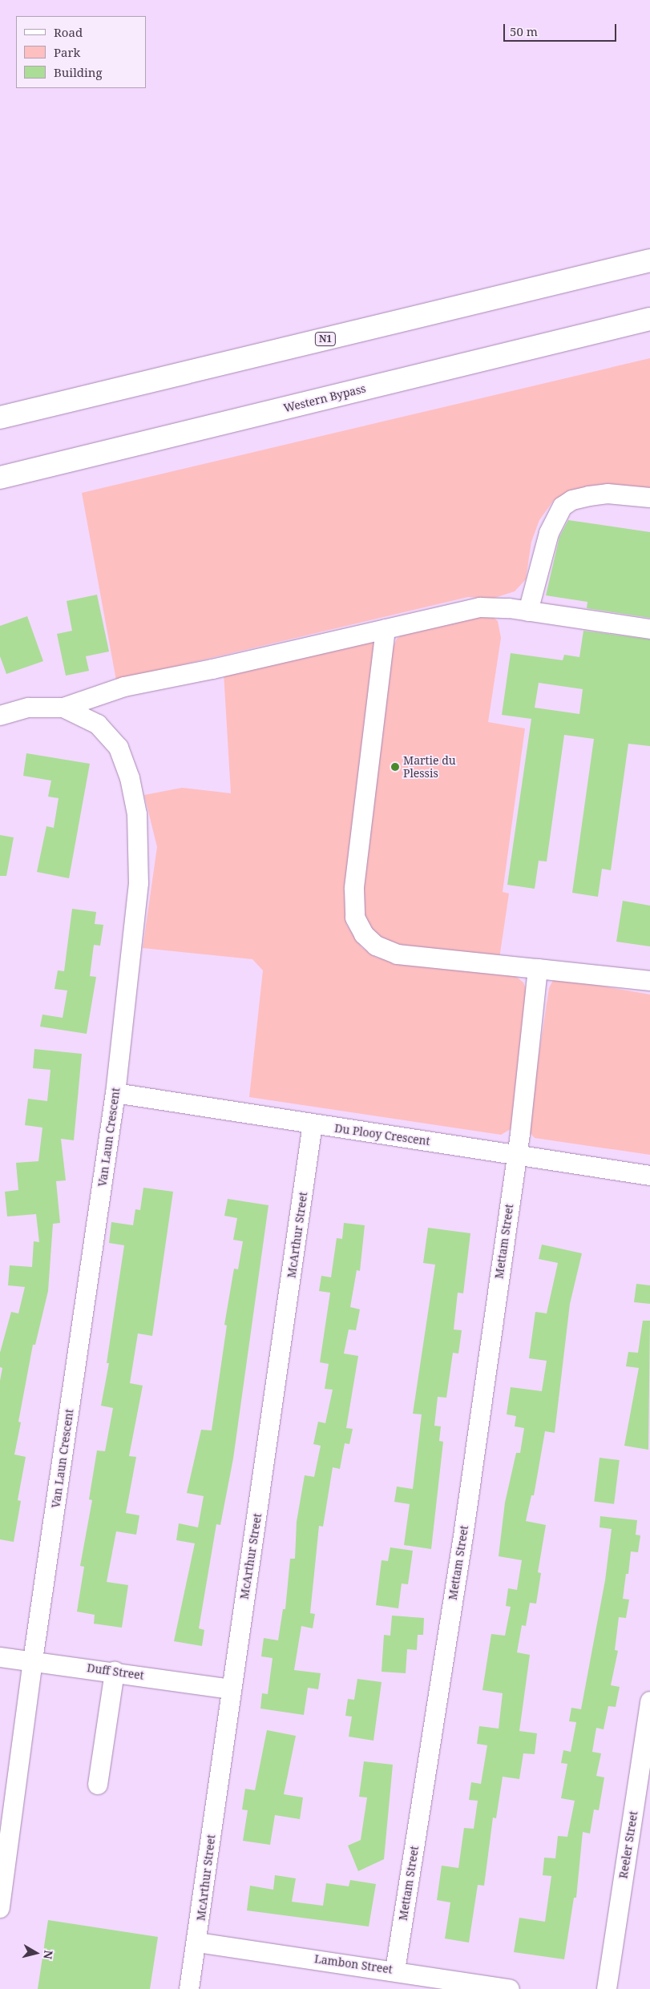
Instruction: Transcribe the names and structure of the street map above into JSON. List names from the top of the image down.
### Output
{
  "streets": {
    "highway": ["N1", "Western Bypass"],
    "street": [
      "Du Plooy Crescent",
      "Van Laun Crescent",
      "McArthur Street",
      "Mettam Street",
      "Duff Street",
      "Reeler Street",
      "Lambon Street"
    ]
  },
  "crossings": [
    ["Du Plooy Crescent", "Van Laun Crescent"],
    ["Du Plooy Crescent", "McArthur Street"],
    ["Du Plooy Crescent", "Mettam Street"],
    ["Van Laun Crescent", "Duff Street"],
    ["McArthur Street", "Duff Street"],
    ["McArthur Street", "Lambon Street"],
    ["Mettam Street", "Lambon Street"]
  ],
  "places": ["Martie du Plessis"],
  "legend": ["Road", "Park", "Building"],
  "scale_bar": "50 m",
  "north": "right"
}
